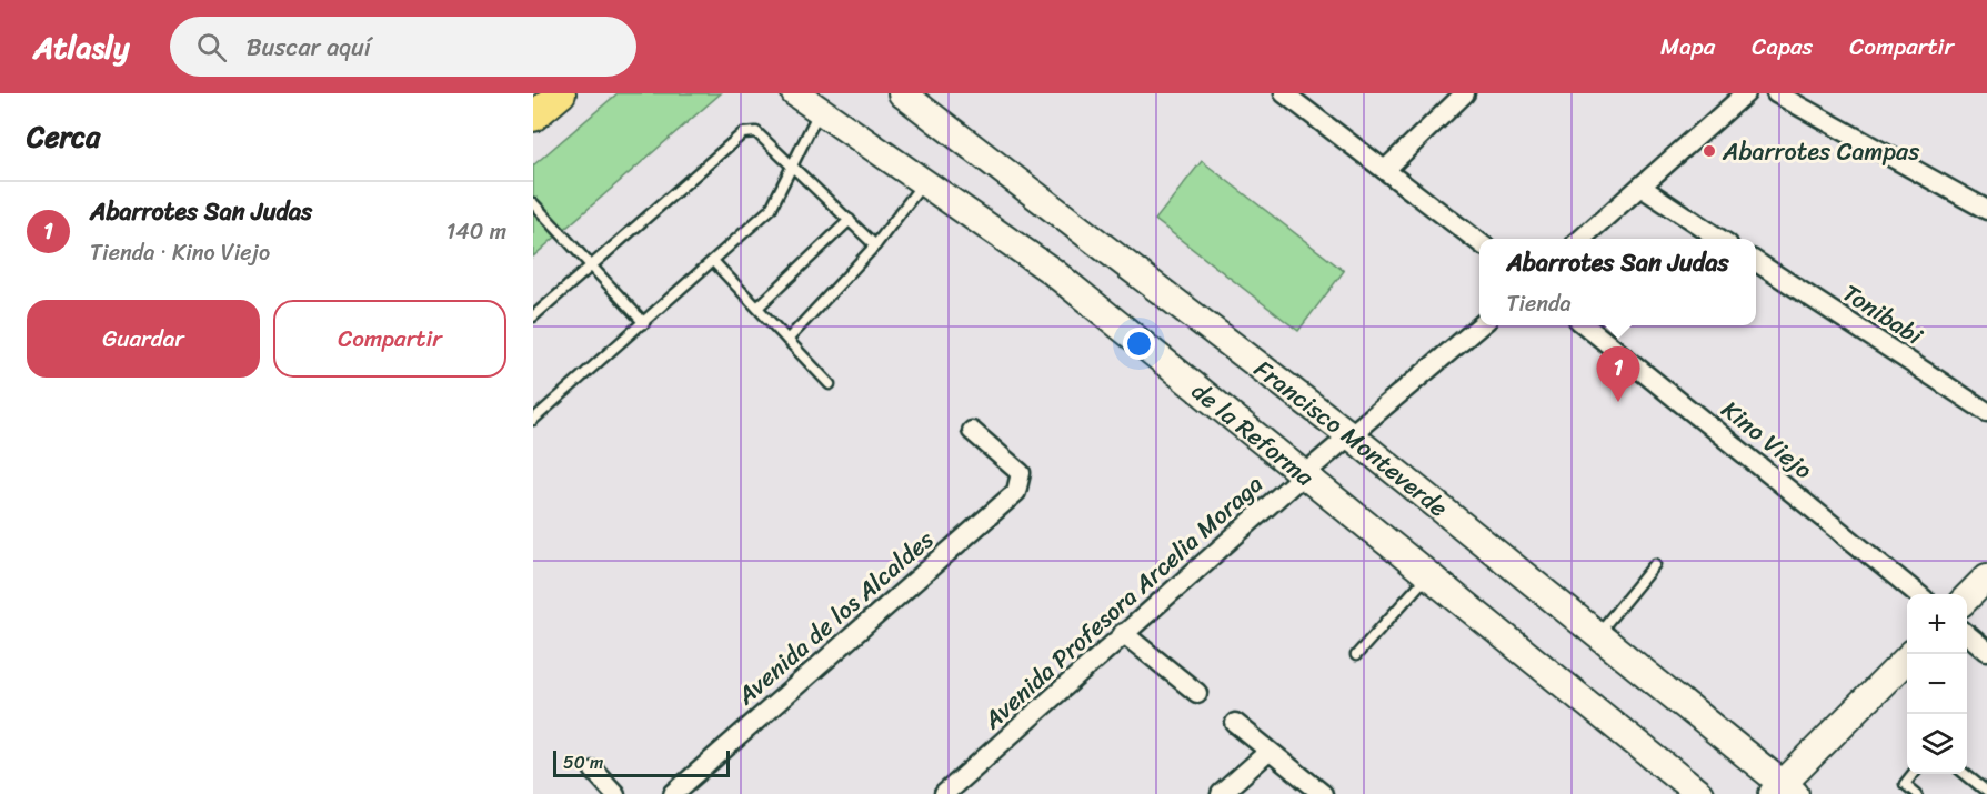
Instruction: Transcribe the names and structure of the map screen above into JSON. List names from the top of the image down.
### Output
{
  "streets": {
    "street": [
      "Tonibabi",
      "de la Reforma",
      "Francisco Monteverde",
      "Kino Viejo",
      "Avenida Profesora Arcelia Moraga",
      "Avenida de los Alcaldes"
    ]
  },
  "crossings": [
    ["de la Reforma", "Avenida Profesora Arcelia Moraga"],
    ["Francisco Monteverde", "Avenida Profesora Arcelia Moraga"]
  ],
  "places": ["Abarrotes Campas"],
  "scale_bar": "50 m",
  "page": {
    "header": "Atlasly",
    "search": "Buscar aquí",
    "nav": ["Mapa", "Capas", "Compartir"],
    "heading": "Cerca",
    "list": [
      {
        "mark": "1",
        "name": "Abarrotes San Judas",
        "note": "Tienda · Kino Viejo",
        "value": "140 m"
      }
    ],
    "popup": ["Abarrotes San Judas", "Tienda"],
    "buttons": ["Guardar", "Compartir"],
    "pins": "1",
    "map_buttons": ["+", "−"],
    "scale": "50 m"
  }
}
